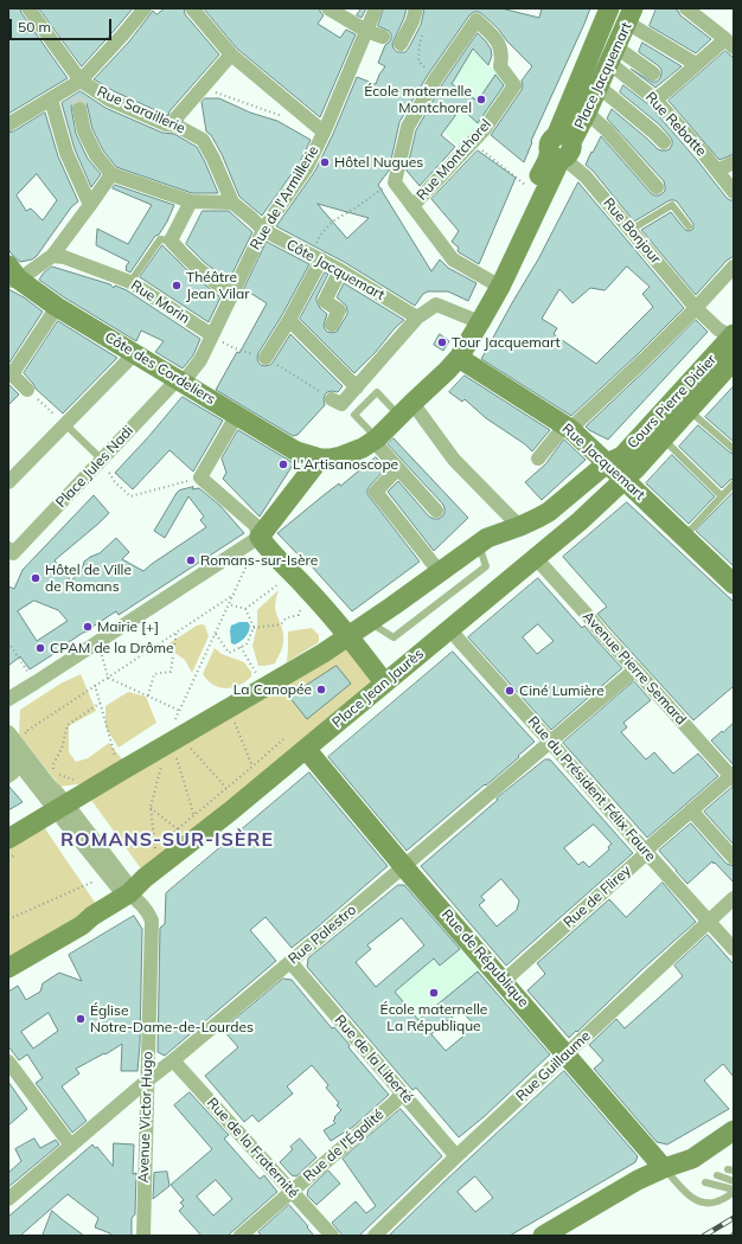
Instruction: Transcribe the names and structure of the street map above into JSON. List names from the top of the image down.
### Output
{
  "streets": {
    "main road": [
      "Place Jacquemart",
      "Côte des Cordeliers",
      "Cours Pierre Didier",
      "Rue Jacquemart",
      "Place Jean Jaurès",
      "Rue de République"
    ],
    "street": [
      "Rue Saraillerie",
      "Rue Rebatte",
      "Rue Montchorel",
      "Rue de l'Armillerie",
      "Rue Bonjour",
      "Côte Jacquemart",
      "Rue Morin",
      "Place Jules Nadi",
      "Avenue Pierre Semard",
      "Rue du Président Félix Faure",
      "Rue de Flirey",
      "Rue Palestro",
      "Rue de la Liberté",
      "Rue Guillaume",
      "Avenue Victor Hugo",
      "Rue de l'Égalité",
      "Rue de la Fraternité"
    ]
  },
  "crossings": [
    ["Place Jacquemart", "Rue Rebatte"],
    ["Place Jacquemart", "Rue Bonjour"],
    ["Place Jacquemart", "Côte des Cordeliers"],
    ["Place Jacquemart", "Rue Jacquemart"],
    ["Rue Saraillerie", "Côte Jacquemart"],
    ["Rue de l'Armillerie", "Côte Jacquemart"],
    ["Rue de l'Armillerie", "Rue Morin"],
    ["Rue de l'Armillerie", "Côte des Cordeliers"],
    ["Rue de l'Armillerie", "Place Jules Nadi"],
    ["Rue Bonjour", "Cours Pierre Didier"],
    ["Côte des Cordeliers", "Place Jules Nadi"],
    ["Cours Pierre Didier", "Rue Jacquemart"],
    ["Cours Pierre Didier", "Place Jean Jaurès"],
    ["Rue Jacquemart", "Place Jean Jaurès"],
    ["Avenue Pierre Semard", "Place Jean Jaurès"],
    ["Avenue Pierre Semard", "Rue de Flirey"],
    ["Avenue Pierre Semard", "Rue Palestro"],
    ["Place Jean Jaurès", "Rue du Président Félix Faure"],
    ["Place Jean Jaurès", "Rue de République"],
    ["Place Jean Jaurès", "Avenue Victor Hugo"],
    ["Rue du Président Félix Faure", "Rue de Flirey"],
    ["Rue du Président Félix Faure", "Rue Palestro"],
    ["Rue du Président Félix Faure", "Rue Guillaume"],
    ["Rue de Flirey", "Rue de République"],
    ["Rue Palestro", "Rue de République"],
    ["Rue Palestro", "Rue de la Liberté"],
    ["Rue Palestro", "Avenue Victor Hugo"],
    ["Rue Palestro", "Rue de la Fraternité"],
    ["Rue de République", "Rue Guillaume"],
    ["Rue de la Liberté", "Rue Guillaume"],
    ["Rue de la Liberté", "Rue de l'Égalité"],
    ["Rue de l'Égalité", "Rue de la Fraternité"]
  ],
  "districts": ["ROMANS-SUR-ISÈRE"],
  "places": [
    "École maternelle Montchorel",
    "Hôtel Nugues",
    "Théâtre Jean Vilar",
    "Tour Jacquemart",
    "L'Artisanoscope",
    "Romans-sur-Isère",
    "Hôtel de Ville de Romans",
    "Mairie [+]",
    "CPAM de la Drôme",
    "La Canopée",
    "Ciné Lumière",
    "École maternelle La République",
    "Église Notre-Dame-de-Lourdes"
  ],
  "scale_bar": "50 m"
}
